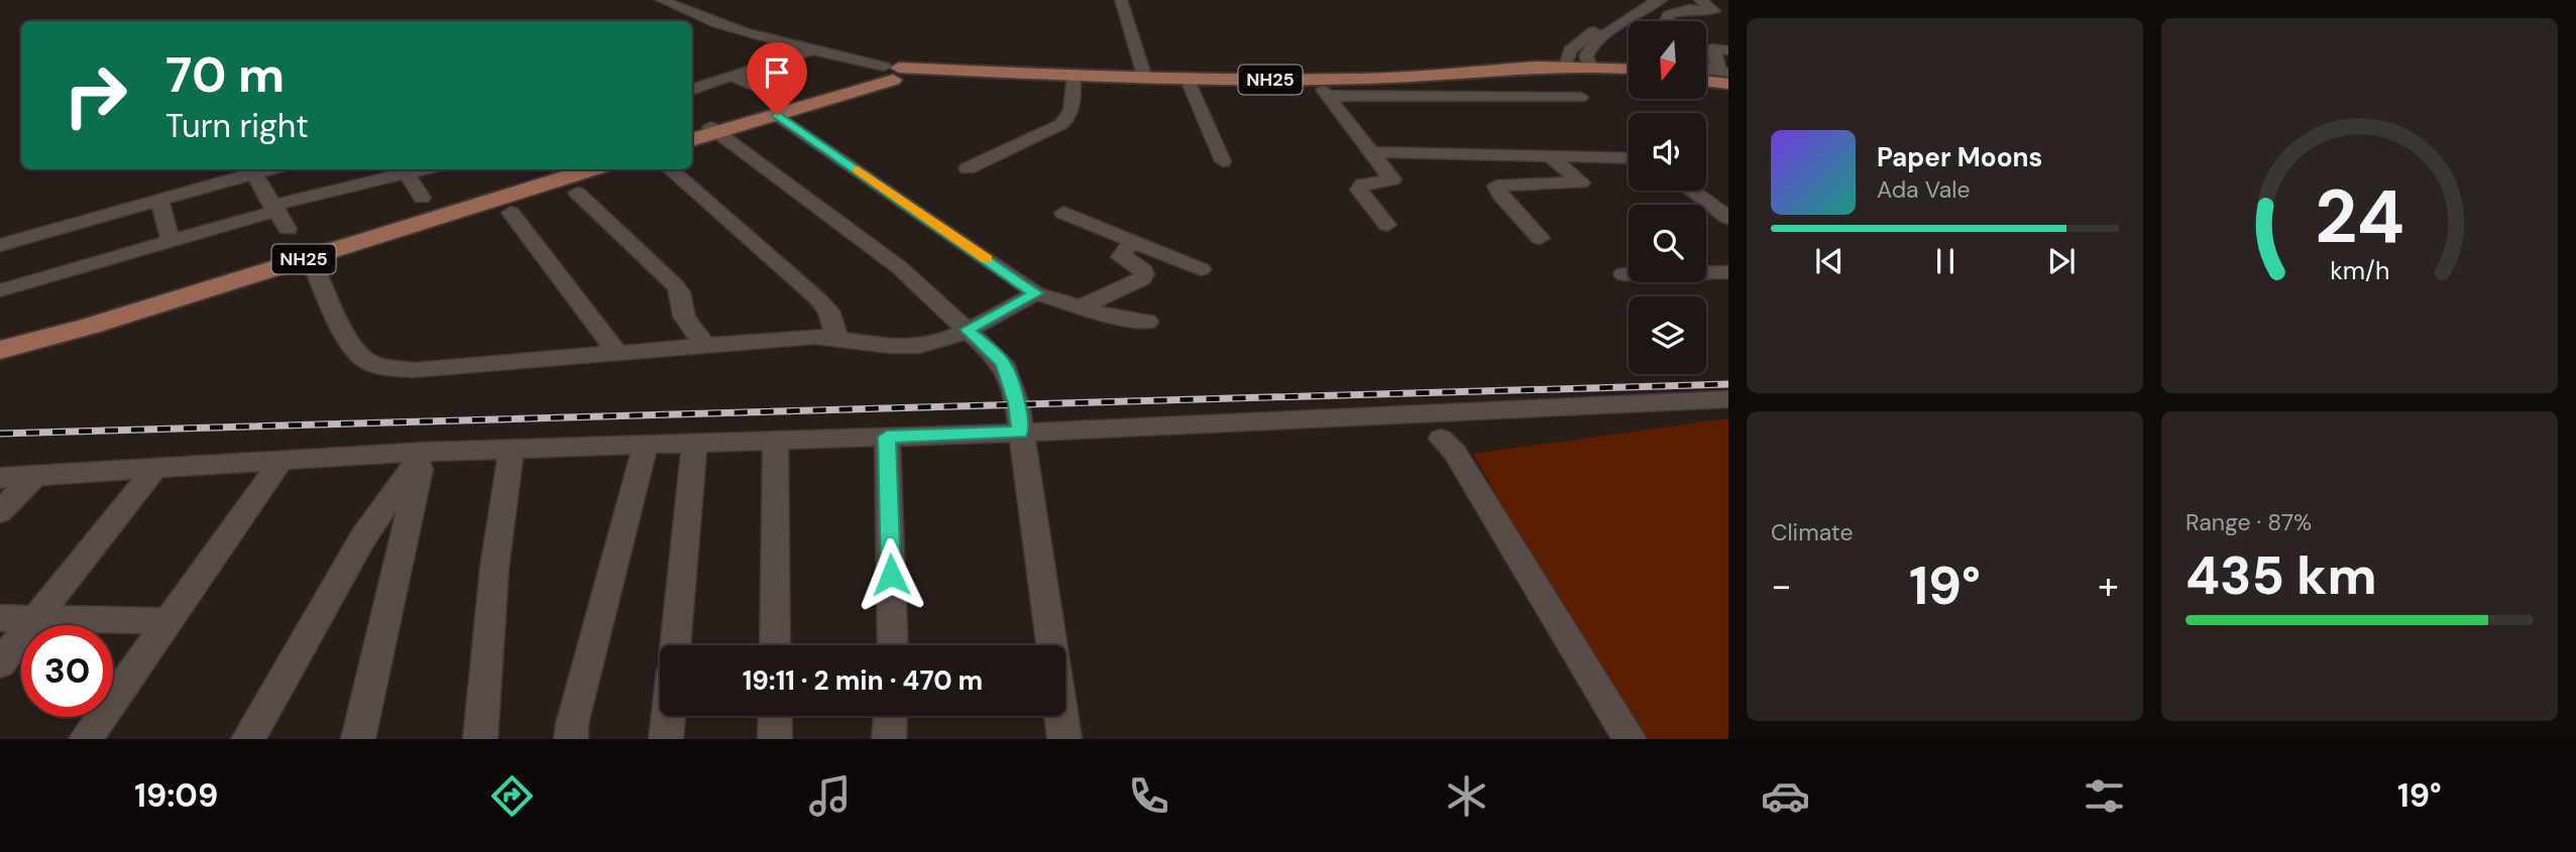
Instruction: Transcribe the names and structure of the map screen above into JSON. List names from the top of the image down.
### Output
{
  "streets": {
    "main road": ["NH25"]
  },
  "north": "bottom",
  "page": {
    "turn": ["70 m", "Turn right"],
    "song": ["Paper Moons", "Ada Vale"],
    "tile": [
      "Climate",
      ["Range · 87%", "435 km"]
    ],
    "heat": ["−", "19°", "+"],
    "limit": "30",
    "trip": "19:11 · 2 min · 470 m",
    "tabs": ["19:09", "19°"],
    "gauge": ["24", "km/h"]
  }
}
